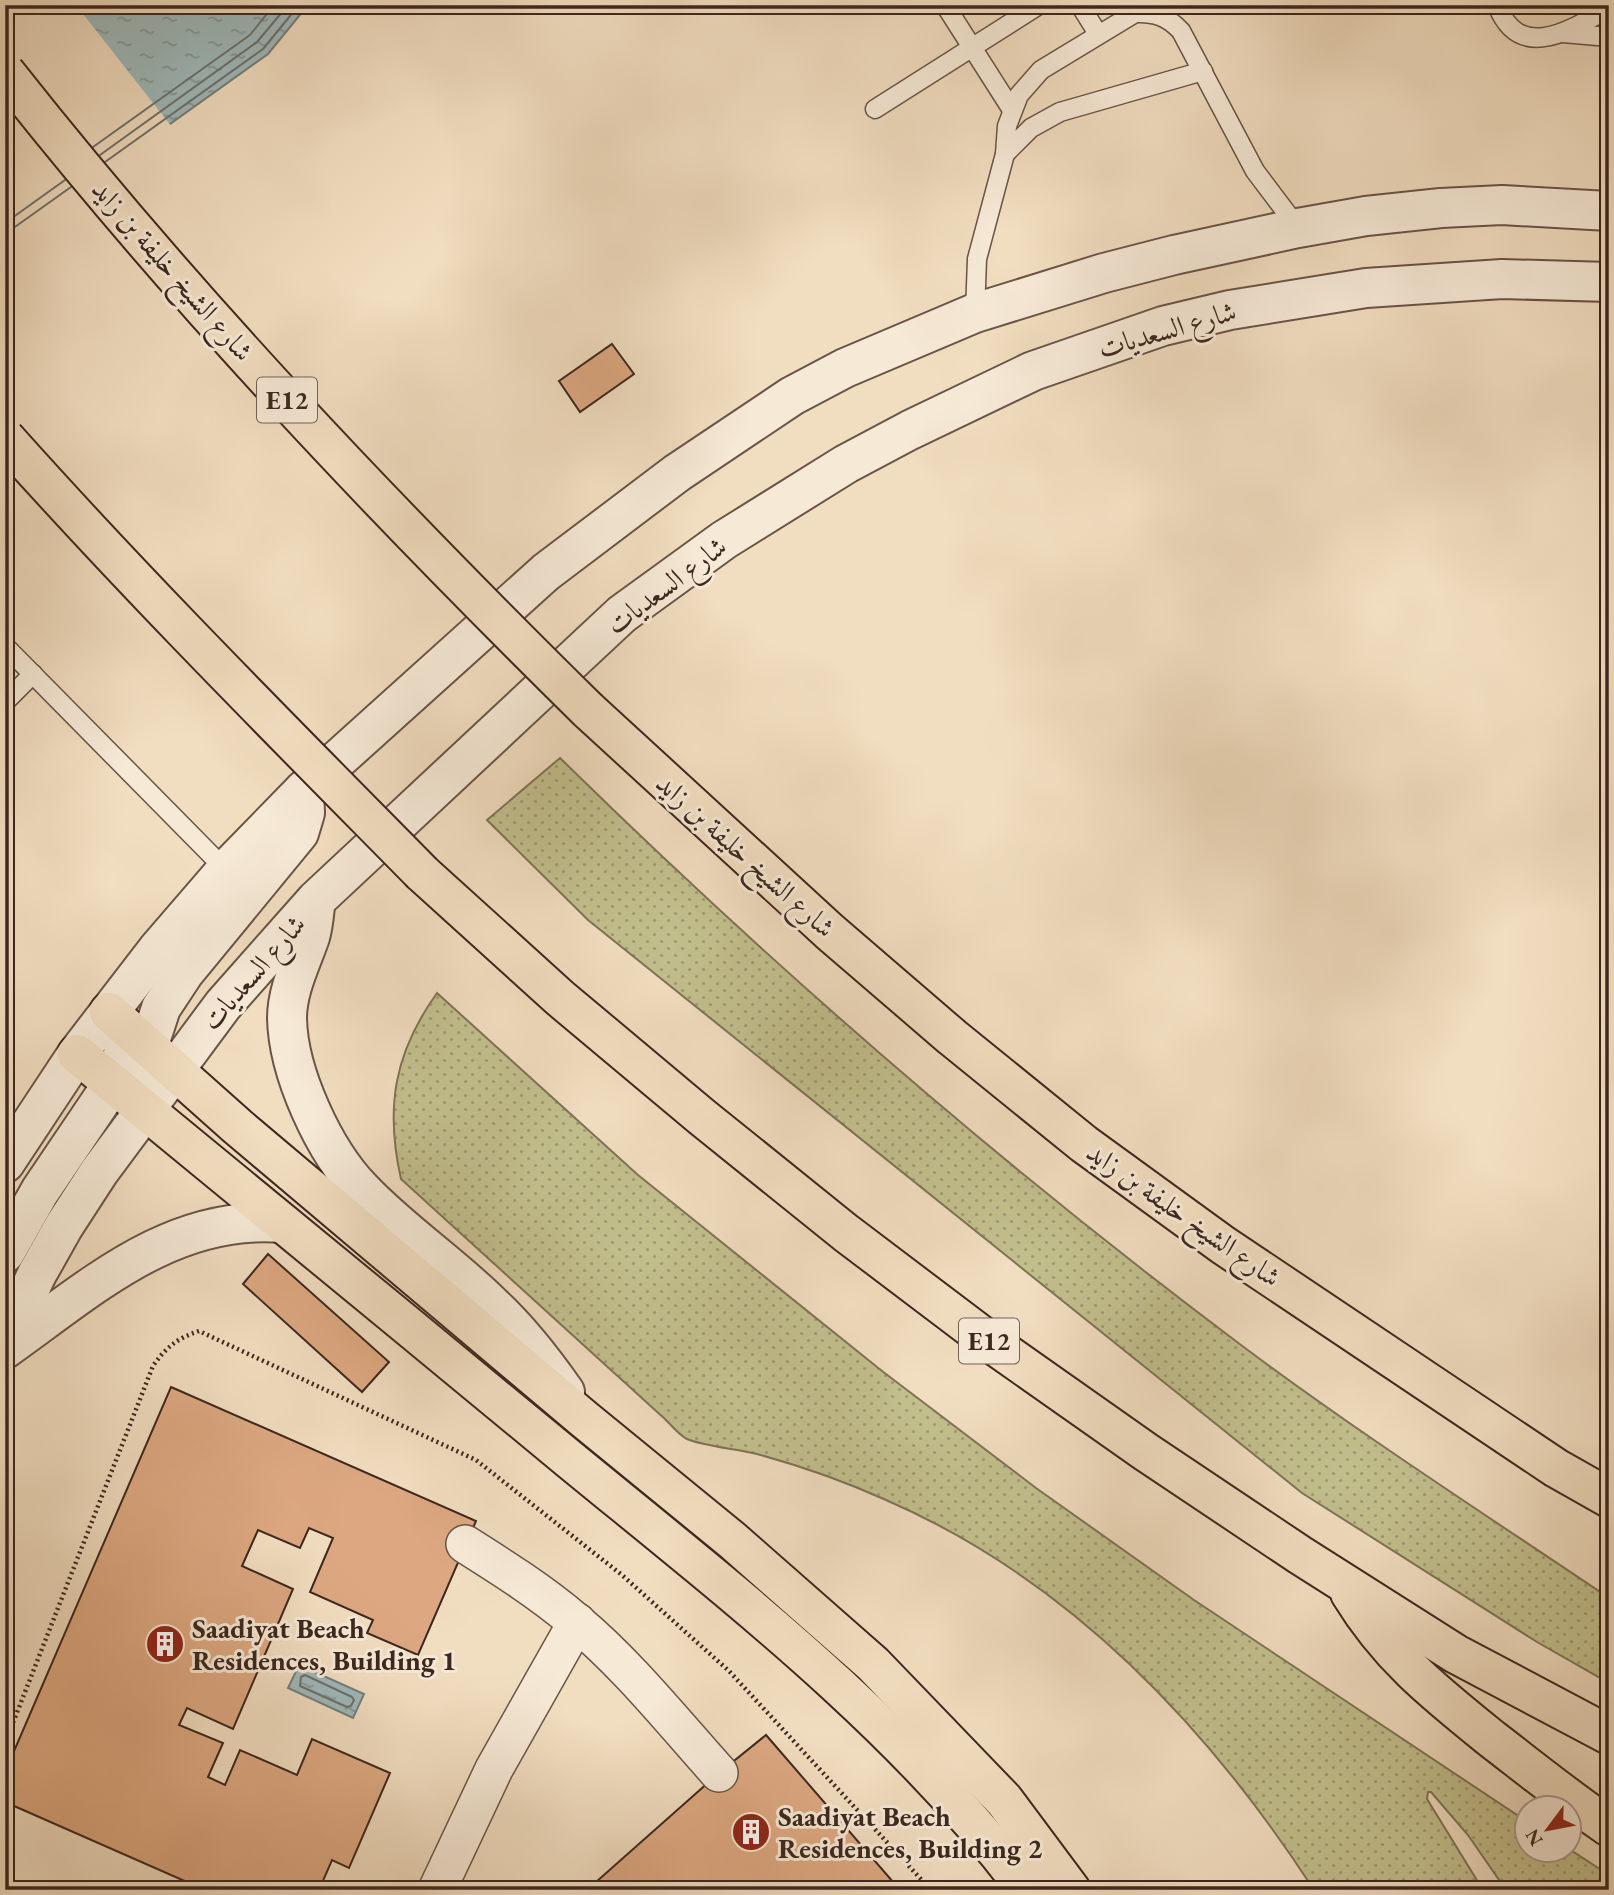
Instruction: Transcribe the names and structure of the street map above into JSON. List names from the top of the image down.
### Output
{
  "streets": {
    "highway": ["شارع الشيخ خليفة بن زايد", "E12"],
    "street": ["شارع السعديات"]
  },
  "places": {
    "building": ["Saadiyat Beach Residences, Building 1", "Saadiyat Beach Residences, Building 2"]
  },
  "north": "bottom left"
}
